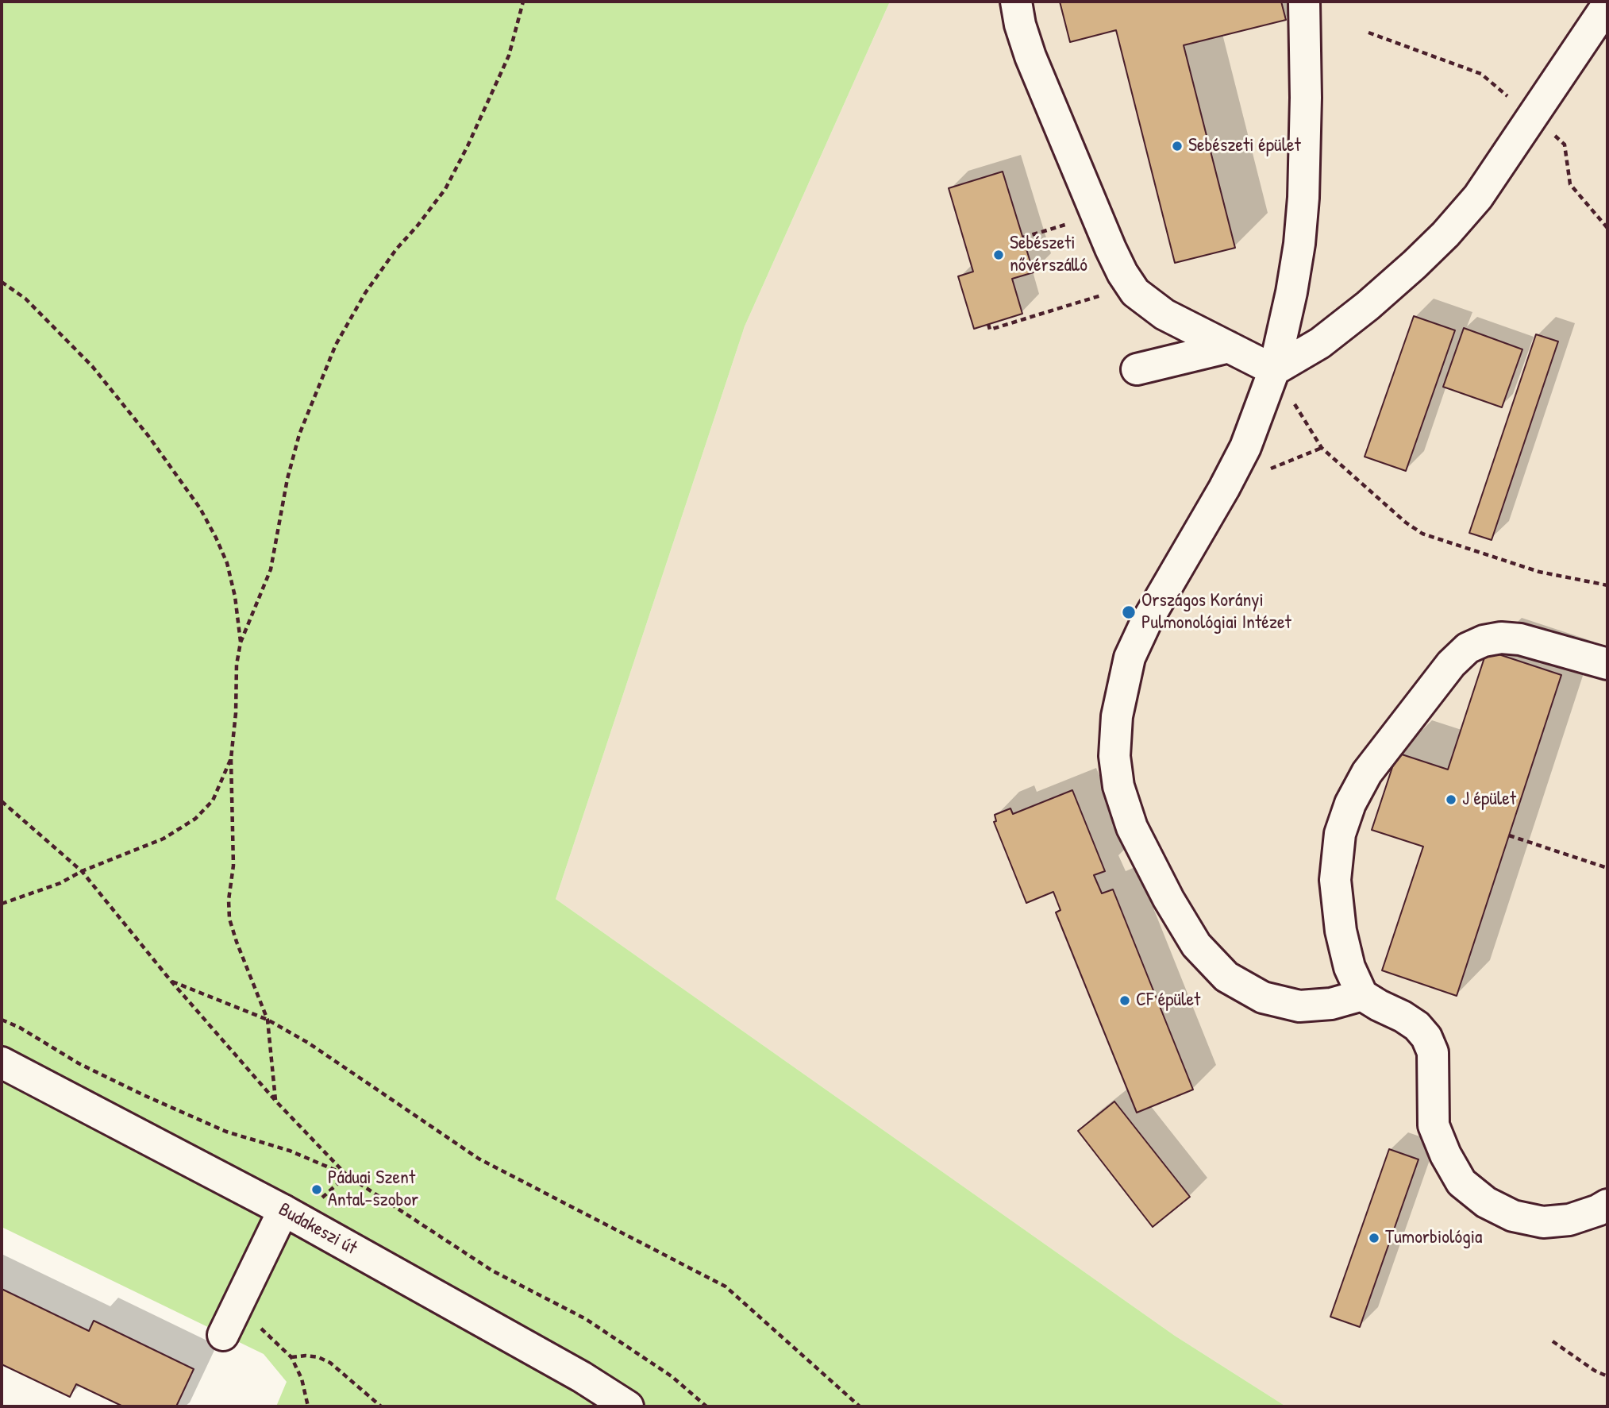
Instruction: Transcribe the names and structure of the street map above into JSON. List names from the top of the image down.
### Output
{
  "streets": {
    "main road": ["Budakeszi út"]
  },
  "places": [
    "Sebészeti épület",
    "Sebészeti nővérszálló",
    "Országos Korányi Pulmonológiai Intézet",
    "J épület",
    "CF épület",
    "Páduai Szent Antal-szobor",
    "Tumorbiológia"
  ]
}
